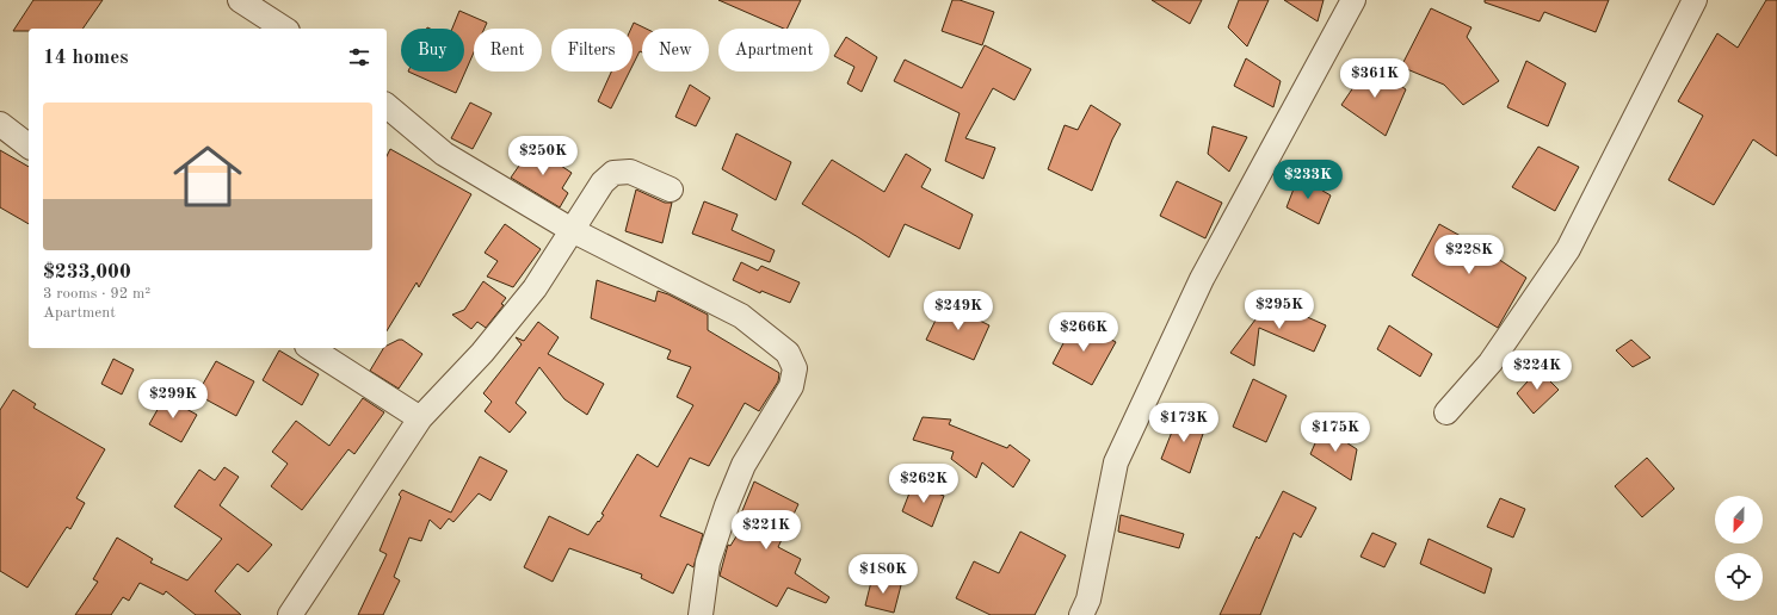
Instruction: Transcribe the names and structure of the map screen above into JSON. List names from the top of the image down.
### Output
{
  "north": "bottom",
  "page": {
    "chip": [
      "Buy",
      "Rent",
      "Filters",
      "New",
      "Apartment"
    ],
    "heading": "14 homes",
    "price": [
      "$361K",
      "$250K",
      "$233K",
      "$228K",
      "$295K",
      "$249K",
      "$266K",
      "$224K",
      "$299K",
      "$173K",
      "$175K",
      "$262K",
      "$221K",
      "$180K"
    ],
    "list": [
      {
        "name": "$233,000",
        "note": "3 rooms · 92 m² · Apartment"
      }
    ]
  }
}
